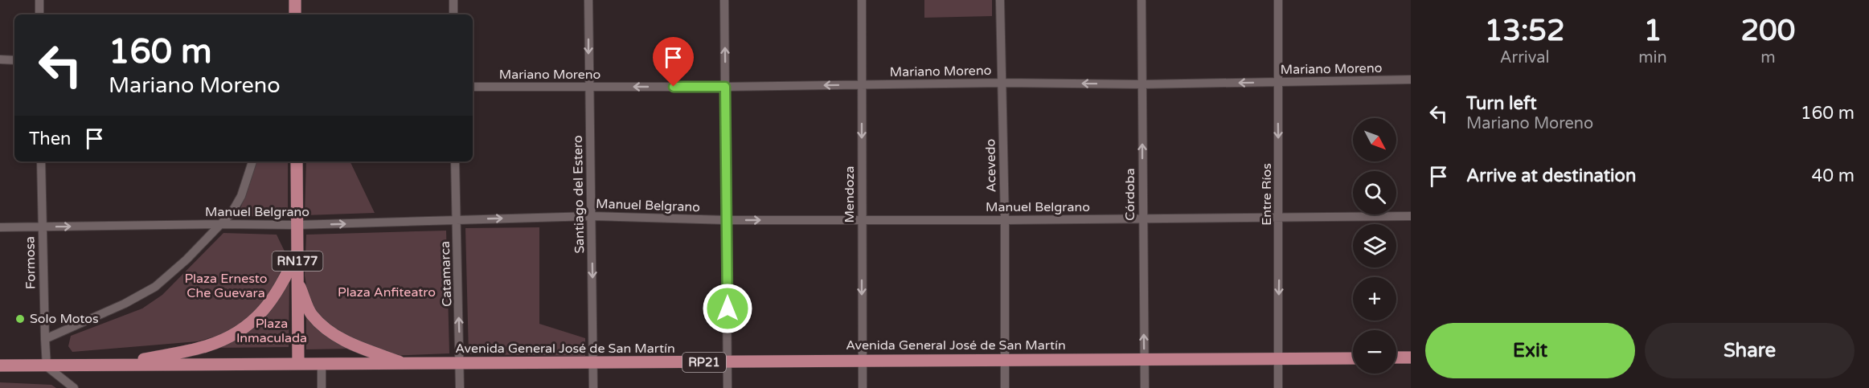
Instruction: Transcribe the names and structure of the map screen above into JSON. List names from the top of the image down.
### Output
{
  "streets": {
    "main road": ["RN177", "Avenida General José de San Martín", "RP21"],
    "street": [
      "Mariano Moreno",
      "Acevedo",
      "Santiago del Estero",
      "Mendoza",
      "Córdoba",
      "Entre Ríos",
      "Manuel Belgrano",
      "Formosa",
      "Catamarca"
    ]
  },
  "crossings": [
    ["Mariano Moreno", "Acevedo"],
    ["Mariano Moreno", "Santiago del Estero"],
    ["Mariano Moreno", "Mendoza"],
    ["Mariano Moreno", "Córdoba"],
    ["Mariano Moreno", "Entre Ríos"],
    ["Acevedo", "Manuel Belgrano"],
    ["Acevedo", "Avenida General José de San Martín"],
    ["Santiago del Estero", "Manuel Belgrano"],
    ["Santiago del Estero", "Avenida General José de San Martín"],
    ["Mendoza", "Manuel Belgrano"],
    ["Mendoza", "Avenida General José de San Martín"],
    ["Córdoba", "Manuel Belgrano"],
    ["Córdoba", "Avenida General José de San Martín"],
    ["Entre Ríos", "Manuel Belgrano"],
    ["Entre Ríos", "Avenida General José de San Martín"],
    ["Manuel Belgrano", "RN177"],
    ["Manuel Belgrano", "Formosa"],
    ["Manuel Belgrano", "Catamarca"],
    ["RN177", "Avenida General José de San Martín"],
    ["Formosa", "Avenida General José de San Martín"],
    ["Catamarca", "Avenida General José de San Martín"]
  ],
  "one_way": [
    "Mariano Moreno",
    "Santiago del Estero",
    "Mendoza",
    "Córdoba",
    "Entre Ríos",
    "Manuel Belgrano",
    "Catamarca"
  ],
  "parks": ["Plaza Ernesto Che Guevara", "Plaza Anfiteatro", "Plaza Inmaculada"],
  "places": ["Solo Motos"],
  "north": "bottom right",
  "page": {
    "eta": [
      "13:52",
      "Arrival",
      "1",
      "min",
      "200",
      "m"
    ],
    "turn": ["160 m", "Mariano Moreno"],
    "list": [
      {
        "name": "Turn left",
        "note": "Mariano Moreno",
        "value": "160 m"
      },
      {
        "name": "Arrive at destination",
        "value": "40 m"
      }
    ],
    "then": "Then",
    "map_buttons": ["+", "−"],
    "buttons": ["Exit", "Share"]
  }
}
